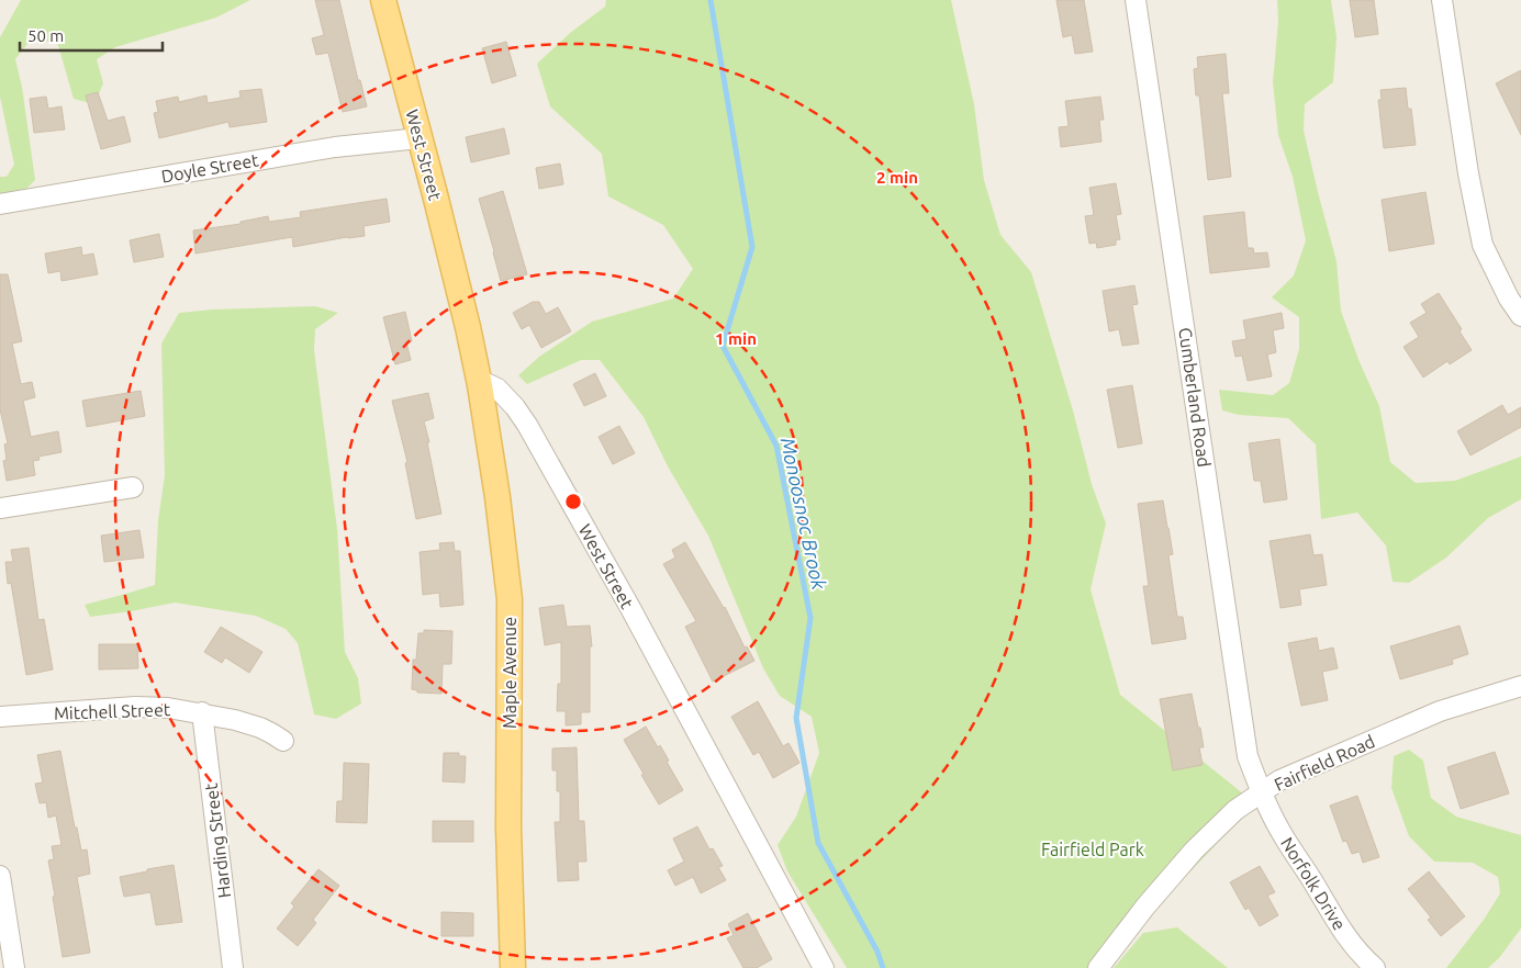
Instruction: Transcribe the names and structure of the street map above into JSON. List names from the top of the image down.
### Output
{
  "streets": {
    "main road": ["West Street", "Maple Avenue"],
    "street": [
      "Doyle Street",
      "Cumberland Road",
      "Mitchell Street",
      "Fairfield Road",
      "Harding Street",
      "Norfolk Drive"
    ]
  },
  "crossings": [
    ["West Street", "Doyle Street"],
    ["West Street", "Maple Avenue"],
    ["Cumberland Road", "Fairfield Road"],
    ["Cumberland Road", "Norfolk Drive"],
    ["Mitchell Street", "Harding Street"],
    ["Fairfield Road", "Norfolk Drive"]
  ],
  "water": ["Monoosnoc Brook"],
  "parks": ["Fairfield Park"],
  "scale_bar": "50 m",
  "rings": ["2 min", "1 min"]
}
